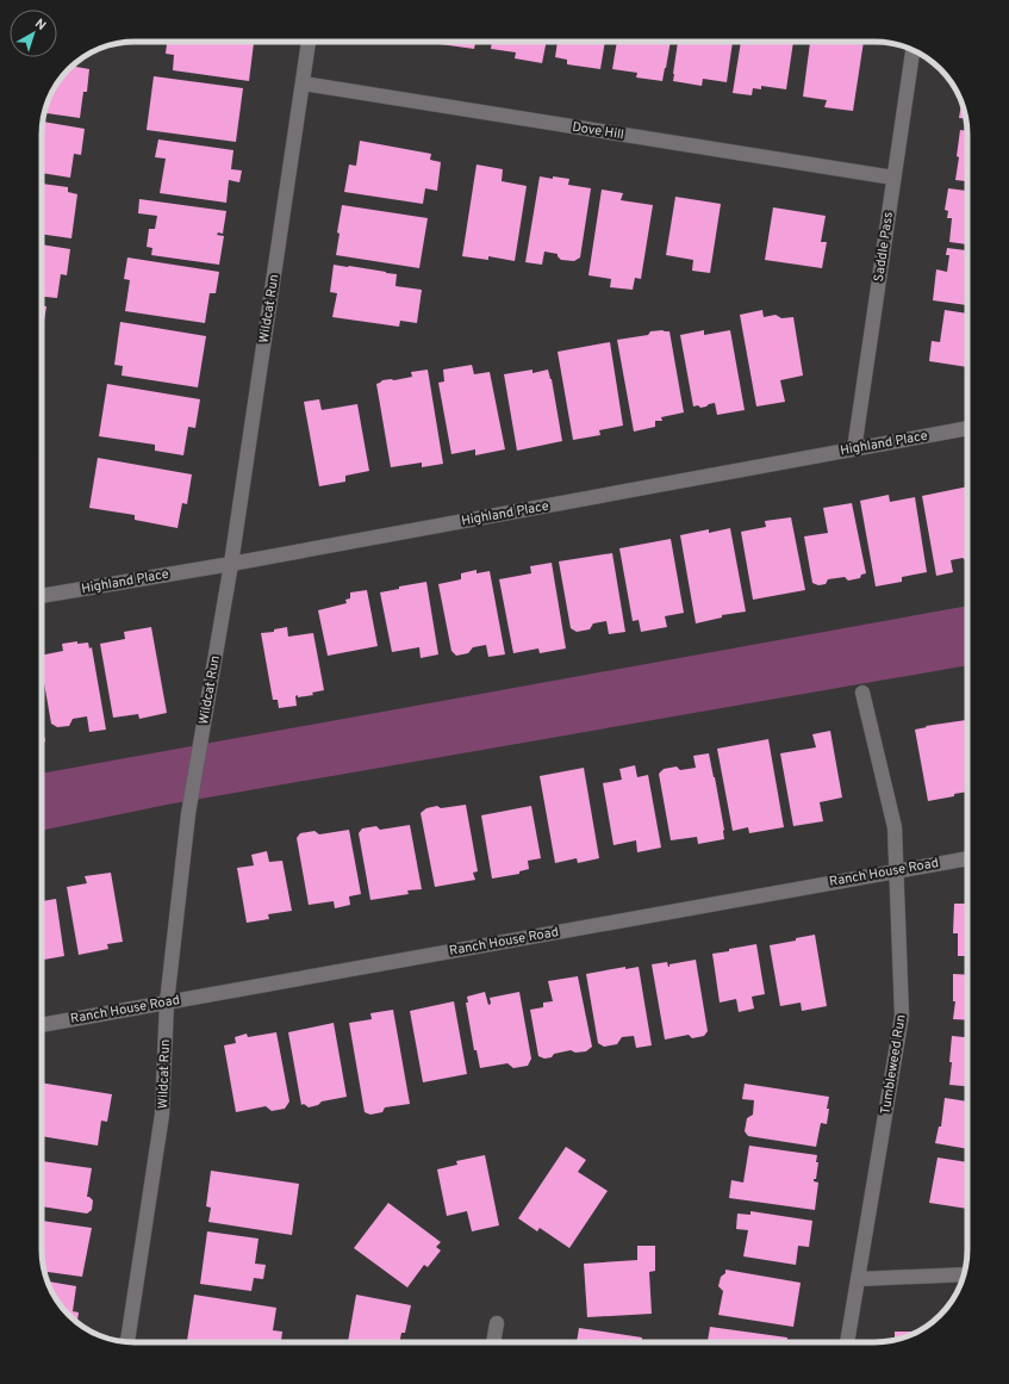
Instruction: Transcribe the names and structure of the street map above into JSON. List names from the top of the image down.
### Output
{
  "streets": {
    "street": [
      "Dove Hill",
      "Saddle Pass",
      "Wildcat Run",
      "Highland Place",
      "Ranch House Road",
      "Tumbleweed Run"
    ]
  },
  "crossings": [
    ["Dove Hill", "Saddle Pass"],
    ["Dove Hill", "Wildcat Run"],
    ["Saddle Pass", "Highland Place"],
    ["Wildcat Run", "Highland Place"],
    ["Wildcat Run", "Ranch House Road"],
    ["Ranch House Road", "Tumbleweed Run"]
  ],
  "north": "top right"
}
